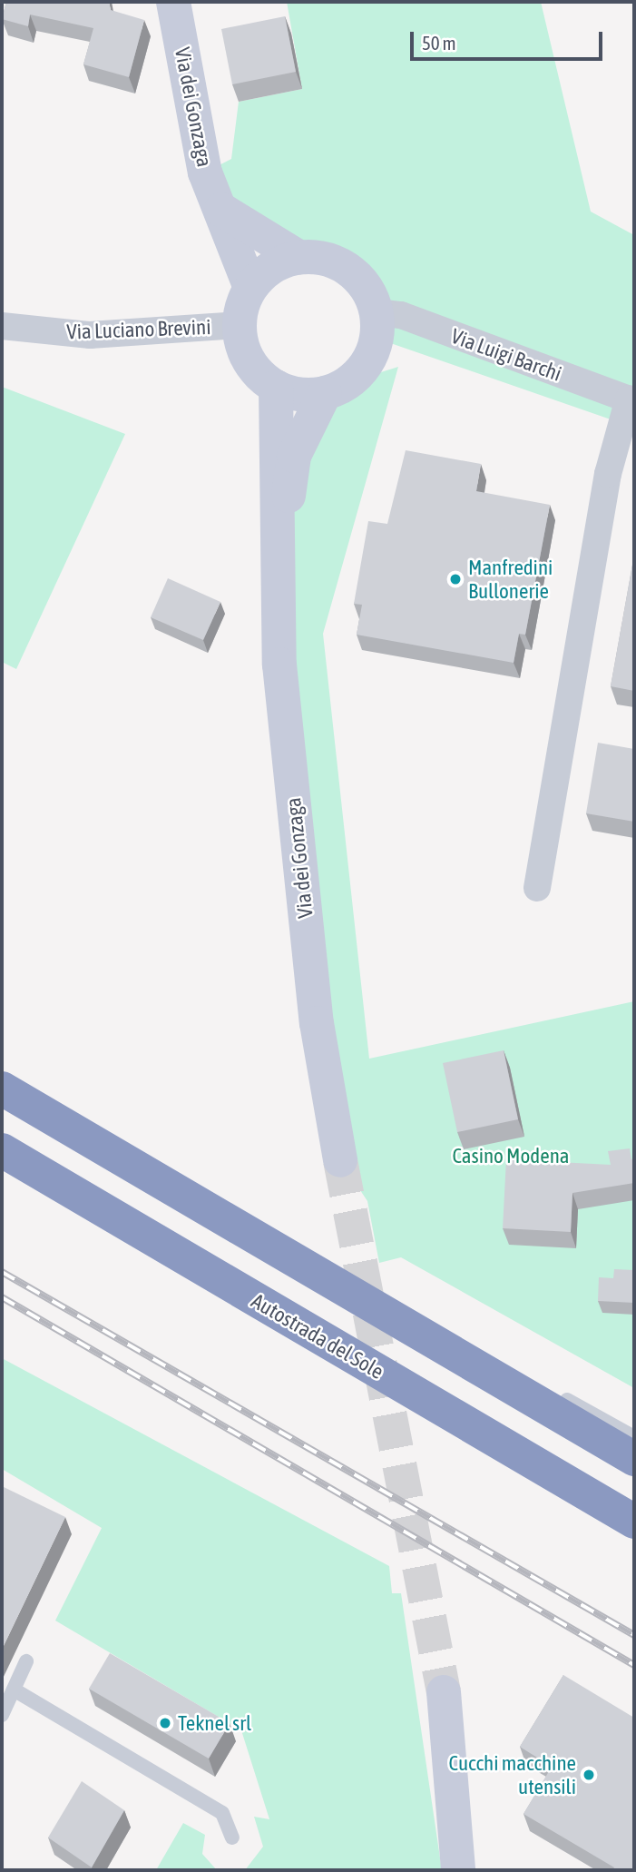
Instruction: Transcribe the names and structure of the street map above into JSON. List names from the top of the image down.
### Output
{
  "streets": {
    "highway": ["Autostrada del Sole"],
    "main road": ["Via dei Gonzaga"],
    "street": ["Via Luciano Brevini", "Via Luigi Barchi"]
  },
  "crossings": [
    ["Via dei Gonzaga", "Via Luciano Brevini"],
    ["Via dei Gonzaga", "Via Luigi Barchi"],
    ["Via Luciano Brevini", "Via Luigi Barchi"]
  ],
  "parks": ["Casino Modena"],
  "places": ["Manfredini Bullonerie", "Teknel srl", "Cucchi macchine utensili"],
  "scale_bar": "50 m"
}
